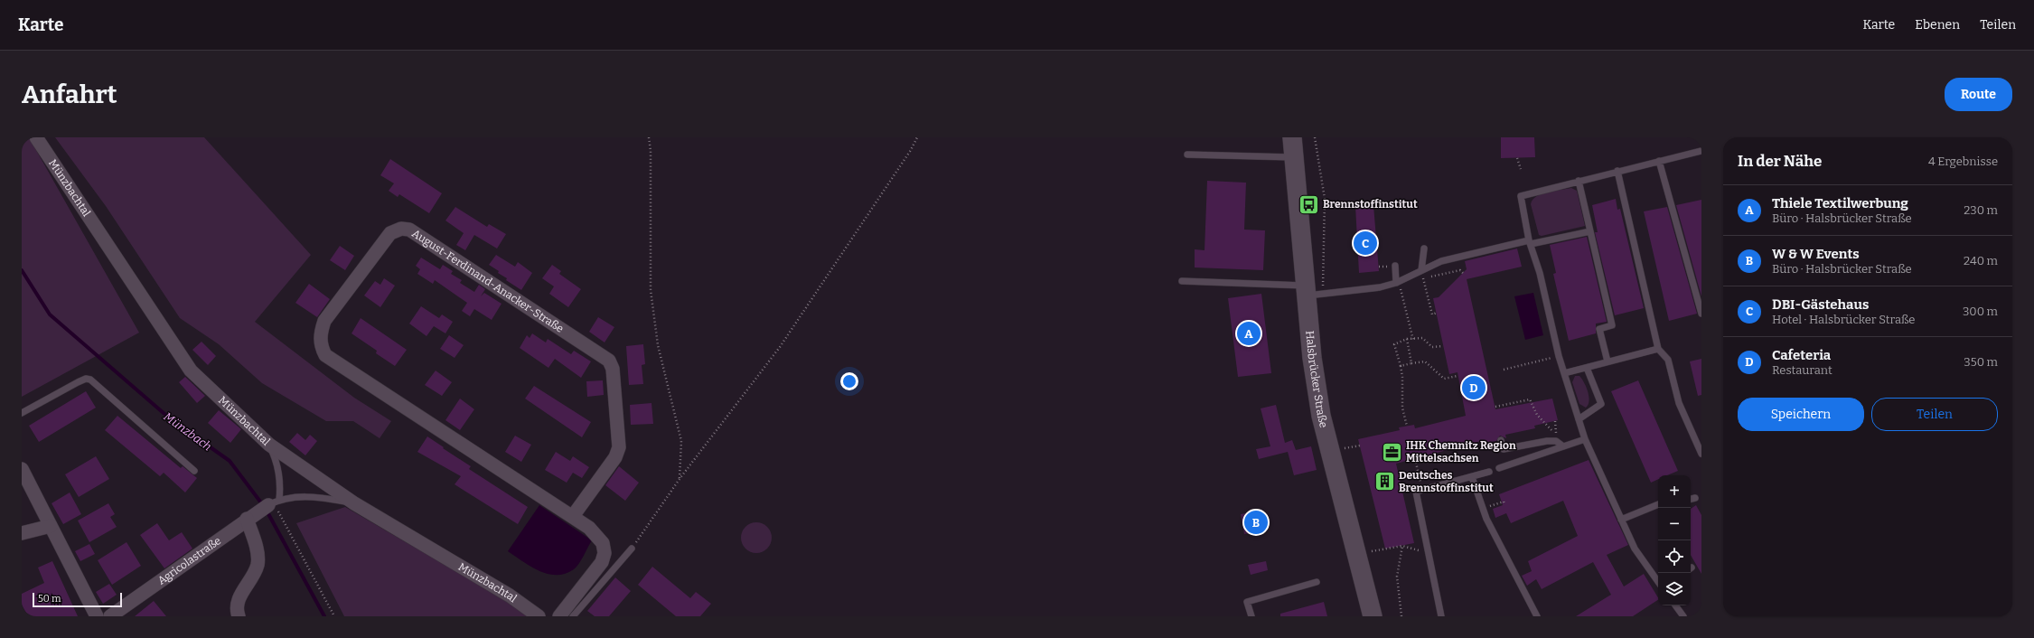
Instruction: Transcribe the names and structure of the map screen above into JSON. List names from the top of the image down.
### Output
{
  "streets": {
    "main road": ["Halsbrücker Straße"],
    "street": ["Münzbachtal", "August-Ferdinand-Anacker-Straße", "Agricolastraße"]
  },
  "water": ["Münzbach"],
  "places": {
    "bus stop": ["Brennstoffinstitut"],
    "office": ["IHK Chemnitz Region Mittelsachsen"],
    "building": ["Deutsches Brennstoffinstitut"]
  },
  "scale_bar": "50 m",
  "page": {
    "header": "Karte",
    "nav": ["Karte", "Ebenen", "Teilen"],
    "buttons": [
      "Route",
      ["Speichern", "Teilen"]
    ],
    "title": "Anfahrt",
    "heading": ["In der Nähe", "4 Ergebnisse"],
    "list": [
      {
        "mark": "A",
        "name": "Thiele Textilwerbung",
        "note": "Büro · Halsbrücker Straße",
        "value": "230 m"
      },
      {
        "mark": "B",
        "name": "W & W Events",
        "note": "Büro · Halsbrücker Straße",
        "value": "240 m"
      },
      {
        "mark": "C",
        "name": "DBI-Gästehaus",
        "note": "Hotel · Halsbrücker Straße",
        "value": "300 m"
      },
      {
        "mark": "D",
        "name": "Cafeteria",
        "note": "Restaurant",
        "value": "350 m"
      }
    ],
    "pins": [
      "C",
      "A",
      "D",
      "B"
    ],
    "map_buttons": ["+", "−"],
    "scale": "50 m"
  }
}
